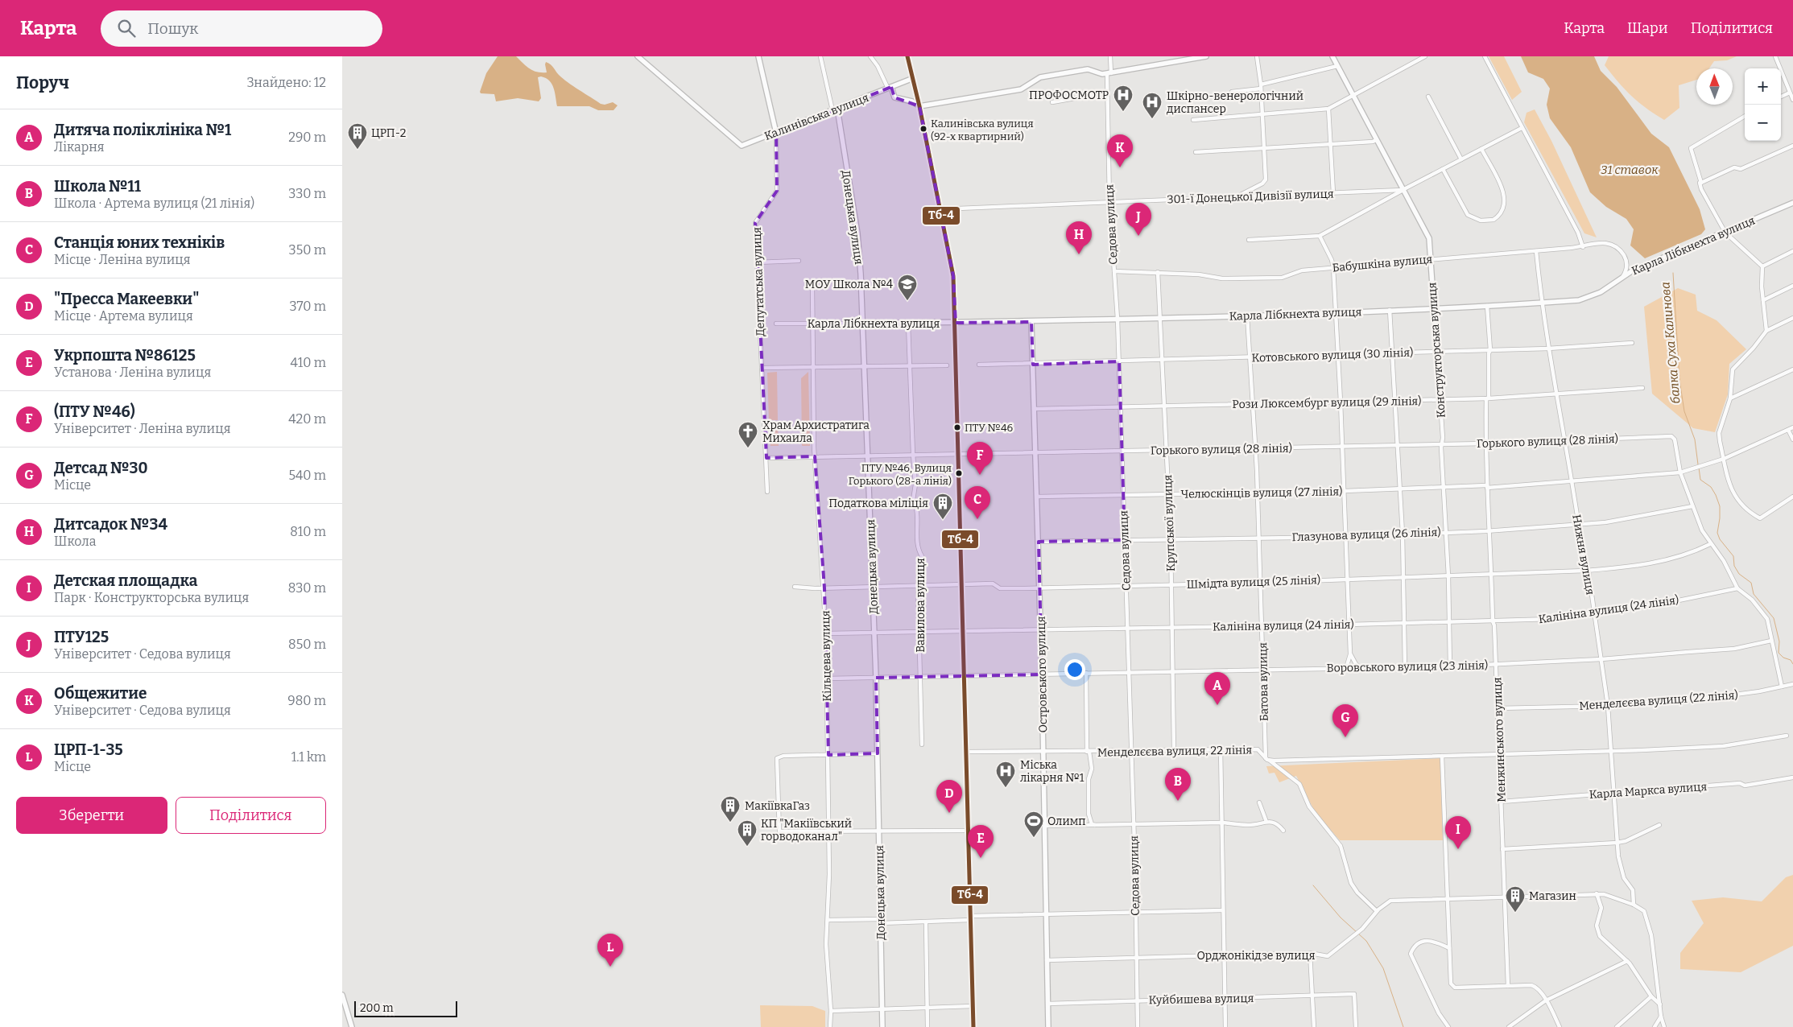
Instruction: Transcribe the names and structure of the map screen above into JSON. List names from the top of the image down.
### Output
{
  "streets": {
    "street": [
      "Калинівська вулиця",
      "301-ї Донецької Дивізії вулиця",
      "Донецька вулиця",
      "Седова вулиця",
      "Карла Лібкнехта вулиця",
      "Бабушкіна вулиця",
      "Депутатська вулиця",
      "Конструкторська вулиця",
      "Котовського вулиця (30 лiнiя)",
      "Рози Люксембург вулиця (29 лiнiя)",
      "Горького вулиця (28 лiнiя)",
      "Челюскінців вулиця (27 лiнiя)",
      "Крупської вулиця",
      "Глазунова вулиця (26 лiнiя)",
      "Нижня вулиця",
      "Шмідта вулиця (25 лiнiя)",
      "Вавилова вулиця",
      "Калініна вулиця (24 лiнiя)",
      "Кільцева вулиця",
      "Воровського вулиця (23 лiнiя)",
      "Островського вулиця",
      "Батова вулиця",
      "Менделєєва вулиця (22 лiнiя)",
      "Менжинського вулиця",
      "Менделєєва вулиця, 22 лінія",
      "Карла Маркса вулиця",
      "Орджонікідзе вулиця",
      "Куйбишева вулиця"
    ]
  },
  "crossings": [
    ["Калинівська вулиця", "Донецька вулиця"],
    ["Калинівська вулиця", "Депутатська вулиця"],
    ["301-ї Донецької Дивізії вулиця", "Седова вулиця"],
    ["301-ї Донецької Дивізії вулиця", "Конструкторська вулиця"],
    ["Донецька вулиця", "Карла Лібкнехта вулиця"],
    ["Донецька вулиця", "Горького вулиця (28 лiнiя)"],
    ["Донецька вулиця", "Шмідта вулиця (25 лiнiя)"],
    ["Донецька вулиця", "Калініна вулиця (24 лiнiя)"],
    ["Донецька вулиця", "Воровського вулиця (23 лiнiя)"],
    ["Седова вулиця", "Карла Лібкнехта вулиця"],
    ["Седова вулиця", "Бабушкіна вулиця"],
    ["Седова вулиця", "Котовського вулиця (30 лiнiя)"],
    ["Седова вулиця", "Рози Люксембург вулиця (29 лiнiя)"],
    ["Седова вулиця", "Горького вулиця (28 лiнiя)"],
    ["Седова вулиця", "Челюскінців вулиця (27 лiнiя)"],
    ["Седова вулиця", "Глазунова вулиця (26 лiнiя)"],
    ["Седова вулиця", "Шмідта вулиця (25 лiнiя)"],
    ["Седова вулиця", "Калініна вулиця (24 лiнiя)"],
    ["Седова вулиця", "Воровського вулиця (23 лiнiя)"],
    ["Седова вулиця", "Менделєєва вулиця, 22 лінія"],
    ["Седова вулиця", "Орджонікідзе вулиця"],
    ["Седова вулиця", "Куйбишева вулиця"],
    ["Карла Лібкнехта вулиця", "Бабушкіна вулиця"],
    ["Карла Лібкнехта вулиця", "Конструкторська вулиця"],
    ["Карла Лібкнехта вулиця", "Крупської вулиця"],
    ["Карла Лібкнехта вулиця", "Нижня вулиця"],
    ["Карла Лібкнехта вулиця", "Вавилова вулиця"],
    ["Карла Лібкнехта вулиця", "Кільцева вулиця"],
    ["Карла Лібкнехта вулиця", "Островського вулиця"],
    ["Карла Лібкнехта вулиця", "Батова вулиця"],
    ["Карла Лібкнехта вулиця", "Менжинського вулиця"],
    ["Бабушкіна вулиця", "Конструкторська вулиця"],
    ["Бабушкіна вулиця", "Крупської вулиця"],
    ["Бабушкіна вулиця", "Нижня вулиця"],
    ["Депутатська вулиця", "Горького вулиця (28 лiнiя)"],
    ["Конструкторська вулиця", "Котовського вулиця (30 лiнiя)"],
    ["Конструкторська вулиця", "Рози Люксембург вулиця (29 лiнiя)"],
    ["Конструкторська вулиця", "Горького вулиця (28 лiнiя)"],
    ["Конструкторська вулиця", "Челюскінців вулиця (27 лiнiя)"],
    ["Конструкторська вулиця", "Глазунова вулиця (26 лiнiя)"],
    ["Конструкторська вулиця", "Шмідта вулиця (25 лiнiя)"],
    ["Конструкторська вулиця", "Калініна вулиця (24 лiнiя)"],
    ["Конструкторська вулиця", "Воровського вулиця (23 лiнiя)"],
    ["Котовського вулиця (30 лiнiя)", "Крупської вулиця"],
    ["Котовського вулиця (30 лiнiя)", "Нижня вулиця"],
    ["Котовського вулиця (30 лiнiя)", "Островського вулиця"],
    ["Котовського вулиця (30 лiнiя)", "Батова вулиця"],
    ["Котовського вулиця (30 лiнiя)", "Менжинського вулиця"],
    ["Рози Люксембург вулиця (29 лiнiя)", "Крупської вулиця"],
    ["Рози Люксембург вулиця (29 лiнiя)", "Нижня вулиця"],
    ["Рози Люксембург вулиця (29 лiнiя)", "Островського вулиця"],
    ["Рози Люксембург вулиця (29 лiнiя)", "Батова вулиця"],
    ["Рози Люксембург вулиця (29 лiнiя)", "Менжинського вулиця"],
    ["Горького вулиця (28 лiнiя)", "Челюскінців вулиця (27 лiнiя)"],
    ["Горького вулиця (28 лiнiя)", "Крупської вулиця"],
    ["Горького вулиця (28 лiнiя)", "Нижня вулиця"],
    ["Горького вулиця (28 лiнiя)", "Вавилова вулиця"],
    ["Горького вулиця (28 лiнiя)", "Кільцева вулиця"],
    ["Горького вулиця (28 лiнiя)", "Островського вулиця"],
    ["Горького вулиця (28 лiнiя)", "Батова вулиця"],
    ["Горького вулиця (28 лiнiя)", "Менжинського вулиця"],
    ["Челюскінців вулиця (27 лiнiя)", "Крупської вулиця"],
    ["Челюскінців вулиця (27 лiнiя)", "Нижня вулиця"],
    ["Челюскінців вулиця (27 лiнiя)", "Островського вулиця"],
    ["Челюскінців вулиця (27 лiнiя)", "Батова вулиця"],
    ["Челюскінців вулиця (27 лiнiя)", "Менжинського вулиця"],
    ["Крупської вулиця", "Глазунова вулиця (26 лiнiя)"],
    ["Крупської вулиця", "Шмідта вулиця (25 лiнiя)"],
    ["Крупської вулиця", "Калініна вулиця (24 лiнiя)"],
    ["Крупської вулиця", "Воровського вулиця (23 лiнiя)"],
    ["Крупської вулиця", "Менделєєва вулиця, 22 лінія"],
    ["Глазунова вулиця (26 лiнiя)", "Нижня вулиця"],
    ["Глазунова вулиця (26 лiнiя)", "Островського вулиця"],
    ["Глазунова вулиця (26 лiнiя)", "Батова вулиця"],
    ["Глазунова вулиця (26 лiнiя)", "Менжинського вулиця"],
    ["Нижня вулиця", "Шмідта вулиця (25 лiнiя)"],
    ["Нижня вулиця", "Калініна вулиця (24 лiнiя)"],
    ["Нижня вулиця", "Воровського вулиця (23 лiнiя)"],
    ["Нижня вулиця", "Менделєєва вулиця (22 лiнiя)"],
    ["Нижня вулиця", "Карла Маркса вулиця"],
    ["Нижня вулиця", "Орджонікідзе вулиця"],
    ["Шмідта вулиця (25 лiнiя)", "Вавилова вулиця"],
    ["Шмідта вулиця (25 лiнiя)", "Кільцева вулиця"],
    ["Шмідта вулиця (25 лiнiя)", "Островського вулиця"],
    ["Шмідта вулиця (25 лiнiя)", "Батова вулиця"],
    ["Шмідта вулиця (25 лiнiя)", "Менжинського вулиця"],
    ["Вавилова вулиця", "Калініна вулиця (24 лiнiя)"],
    ["Вавилова вулиця", "Воровського вулиця (23 лiнiя)"],
    ["Калініна вулиця (24 лiнiя)", "Кільцева вулиця"],
    ["Калініна вулиця (24 лiнiя)", "Островського вулиця"],
    ["Калініна вулиця (24 лiнiя)", "Батова вулиця"],
    ["Калініна вулиця (24 лiнiя)", "Менжинського вулиця"],
    ["Кільцева вулиця", "Воровського вулиця (23 лiнiя)"],
    ["Воровського вулиця (23 лiнiя)", "Островського вулиця"],
    ["Воровського вулиця (23 лiнiя)", "Батова вулиця"],
    ["Воровського вулиця (23 лiнiя)", "Менжинського вулиця"],
    ["Островського вулиця", "Менделєєва вулиця, 22 лінія"],
    ["Островського вулиця", "Орджонікідзе вулиця"],
    ["Островського вулиця", "Куйбишева вулиця"],
    ["Батова вулиця", "Менделєєва вулиця, 22 лінія"],
    ["Менделєєва вулиця (22 лiнiя)", "Менжинського вулиця"],
    ["Менжинського вулиця", "Карла Маркса вулиця"],
    ["Менжинського вулиця", "Орджонікідзе вулиця"],
    ["Менделєєва вулиця, 22 лінія", "Орджонікідзе вулиця"]
  ],
  "water": ["31 ставок", "балка Суха Калинова"],
  "places": {
    "hospital": ["ПРОФОСМОТР", "Шкірно-венерологічний диспансер", "Міська лікарня №1"],
    "other": ["Калинівська вулиця (92-х квартирний)", "ПТУ №46", "ПТУ №46, Вулиця Горького (28-а лінія)"],
    "building": [
      "ЦРП-2",
      "Податкова міліція",
      "МакіївкаГаз",
      "КП \"Макіївський горводоканал\"",
      "Магазин"
    ],
    "school or university": ["МОУ Школа №4"],
    "church": ["Храм Архистратига Михаила"],
    "sports": ["Олимп"]
  },
  "lines": ["transit line Тб-4"],
  "scale_bar": "200 m",
  "north": "top",
  "page": {
    "header": "Карта",
    "search": "Пошук",
    "nav": ["Карта", "Шари", "Поділитися"],
    "heading": ["Поруч", "Знайдено: 12"],
    "map_buttons": ["+", "−"],
    "list": [
      {
        "mark": "A",
        "name": "Дитяча поліклініка №1",
        "note": "Лікарня",
        "value": "290 m"
      },
      {
        "mark": "B",
        "name": "Школа №11",
        "note": "Школа · Артема вулиця (21 лiнiя)",
        "value": "330 m"
      },
      {
        "mark": "C",
        "name": "Станція юних техніків",
        "note": "Місце · Леніна вулиця",
        "value": "350 m"
      },
      {
        "mark": "D",
        "name": "\"Пресса Макеевки\"",
        "note": "Місце · Артема вулиця",
        "value": "370 m"
      },
      {
        "mark": "E",
        "name": "Укрпошта №86125",
        "note": "Установа · Леніна вулиця",
        "value": "410 m"
      },
      {
        "mark": "F",
        "name": "(ПТУ №46)",
        "note": "Університет · Леніна вулиця",
        "value": "420 m"
      },
      {
        "mark": "G",
        "name": "Детсад №30",
        "note": "Місце",
        "value": "540 m"
      },
      {
        "mark": "H",
        "name": "Дитсадок №34",
        "note": "Школа",
        "value": "810 m"
      },
      {
        "mark": "I",
        "name": "Детская площадка",
        "note": "Парк · Конструкторська вулиця",
        "value": "830 m"
      },
      {
        "mark": "J",
        "name": "ПТУ125",
        "note": "Університет · Седова вулиця",
        "value": "850 m"
      },
      {
        "mark": "K",
        "name": "Общежитие",
        "note": "Університет · Седова вулиця",
        "value": "980 m"
      },
      {
        "mark": "L",
        "name": "ЦРП-1-35",
        "note": "Місце",
        "value": "1.1 km"
      }
    ],
    "pins": [
      "K",
      "J",
      "H",
      "F",
      "C",
      "A",
      "G",
      "B",
      "D",
      "I",
      "E",
      "L"
    ],
    "buttons": ["Зберегти", "Поділитися"],
    "scale": "200 m"
  }
}
